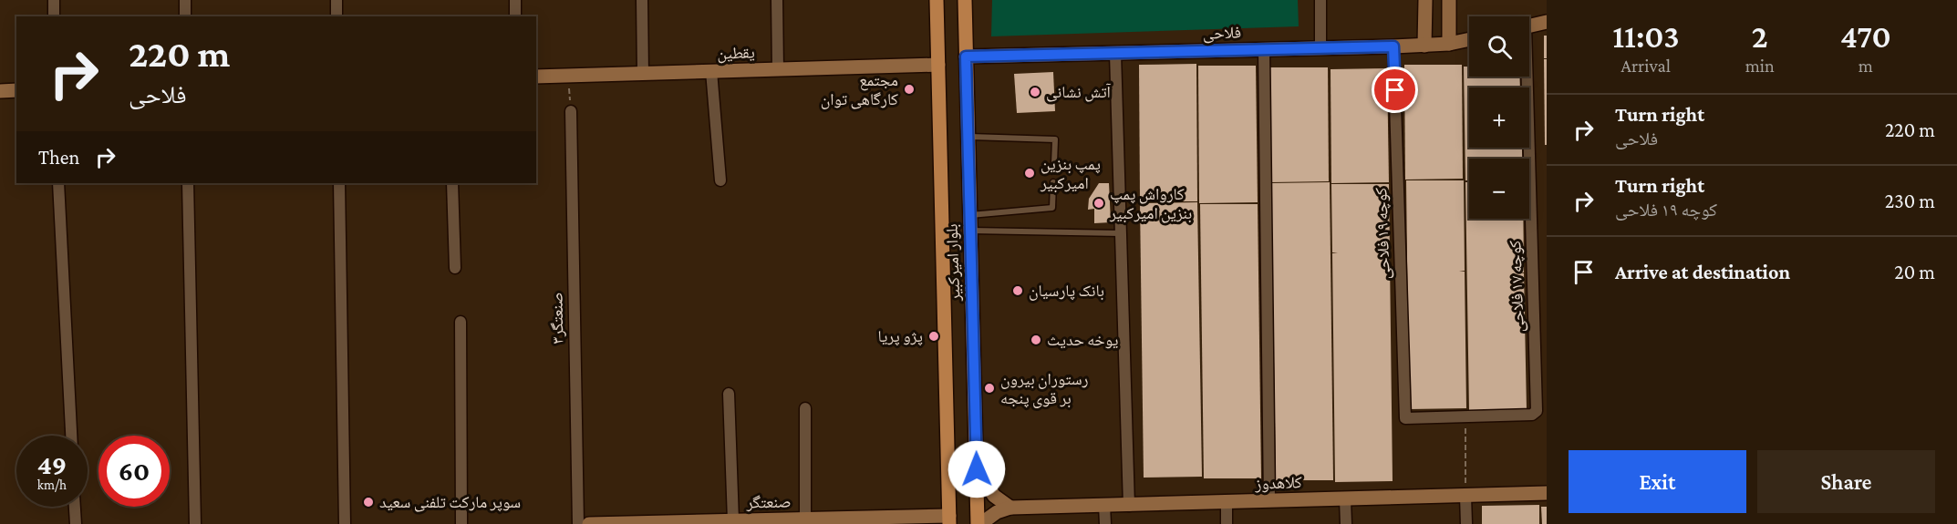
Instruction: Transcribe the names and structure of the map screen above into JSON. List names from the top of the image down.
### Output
{
  "streets": {
    "main road": ["بلوار امیرکبیر"],
    "street": [
      "فلاحی",
      "یقطین",
      "کوچه ۱۹ فلاحی",
      "کوچه ۱۷ فلاحی",
      "صنعتگر۳",
      "کلاهدوز",
      "صنعتگر"
    ]
  },
  "crossings": [
    ["فلاحی", "کوچه ۱۹ فلاحی"],
    ["فلاحی", "بلوار امیرکبیر"],
    ["یقطین", "بلوار امیرکبیر"],
    ["کوچه ۱۹ فلاحی", "کوچه ۱۷ فلاحی"],
    ["بلوار امیرکبیر", "کلاهدوز"],
    ["بلوار امیرکبیر", "صنعتگر"]
  ],
  "places": [
    "مجتمع کارگاهی توان",
    "آتش نشانی",
    "پمپ بنزین امیرکبیر",
    "کارواش پمپ بنزین امیرکبیر",
    "بانک پارسیان",
    "پژو پریا",
    "یوخه حدیث",
    "رستوران بیرون بر قوی پنجه",
    "سوپر مارکت تلفنی سعید"
  ],
  "page": {
    "eta": [
      "11:03",
      "Arrival",
      "2",
      "min",
      "470",
      "m"
    ],
    "map_buttons": ["+", "−"],
    "turn": ["220 m", "فلاحی"],
    "list": [
      {
        "name": "Turn right",
        "note": "فلاحی",
        "value": "220 m"
      },
      {
        "name": "Turn right",
        "note": "کوچه ۱۹ فلاحی",
        "value": "230 m"
      },
      {
        "name": "Arrive at destination",
        "value": "20 m"
      }
    ],
    "then": "Then",
    "speed": "49 km/h",
    "limit": "60",
    "buttons": ["Exit", "Share"]
  }
}
